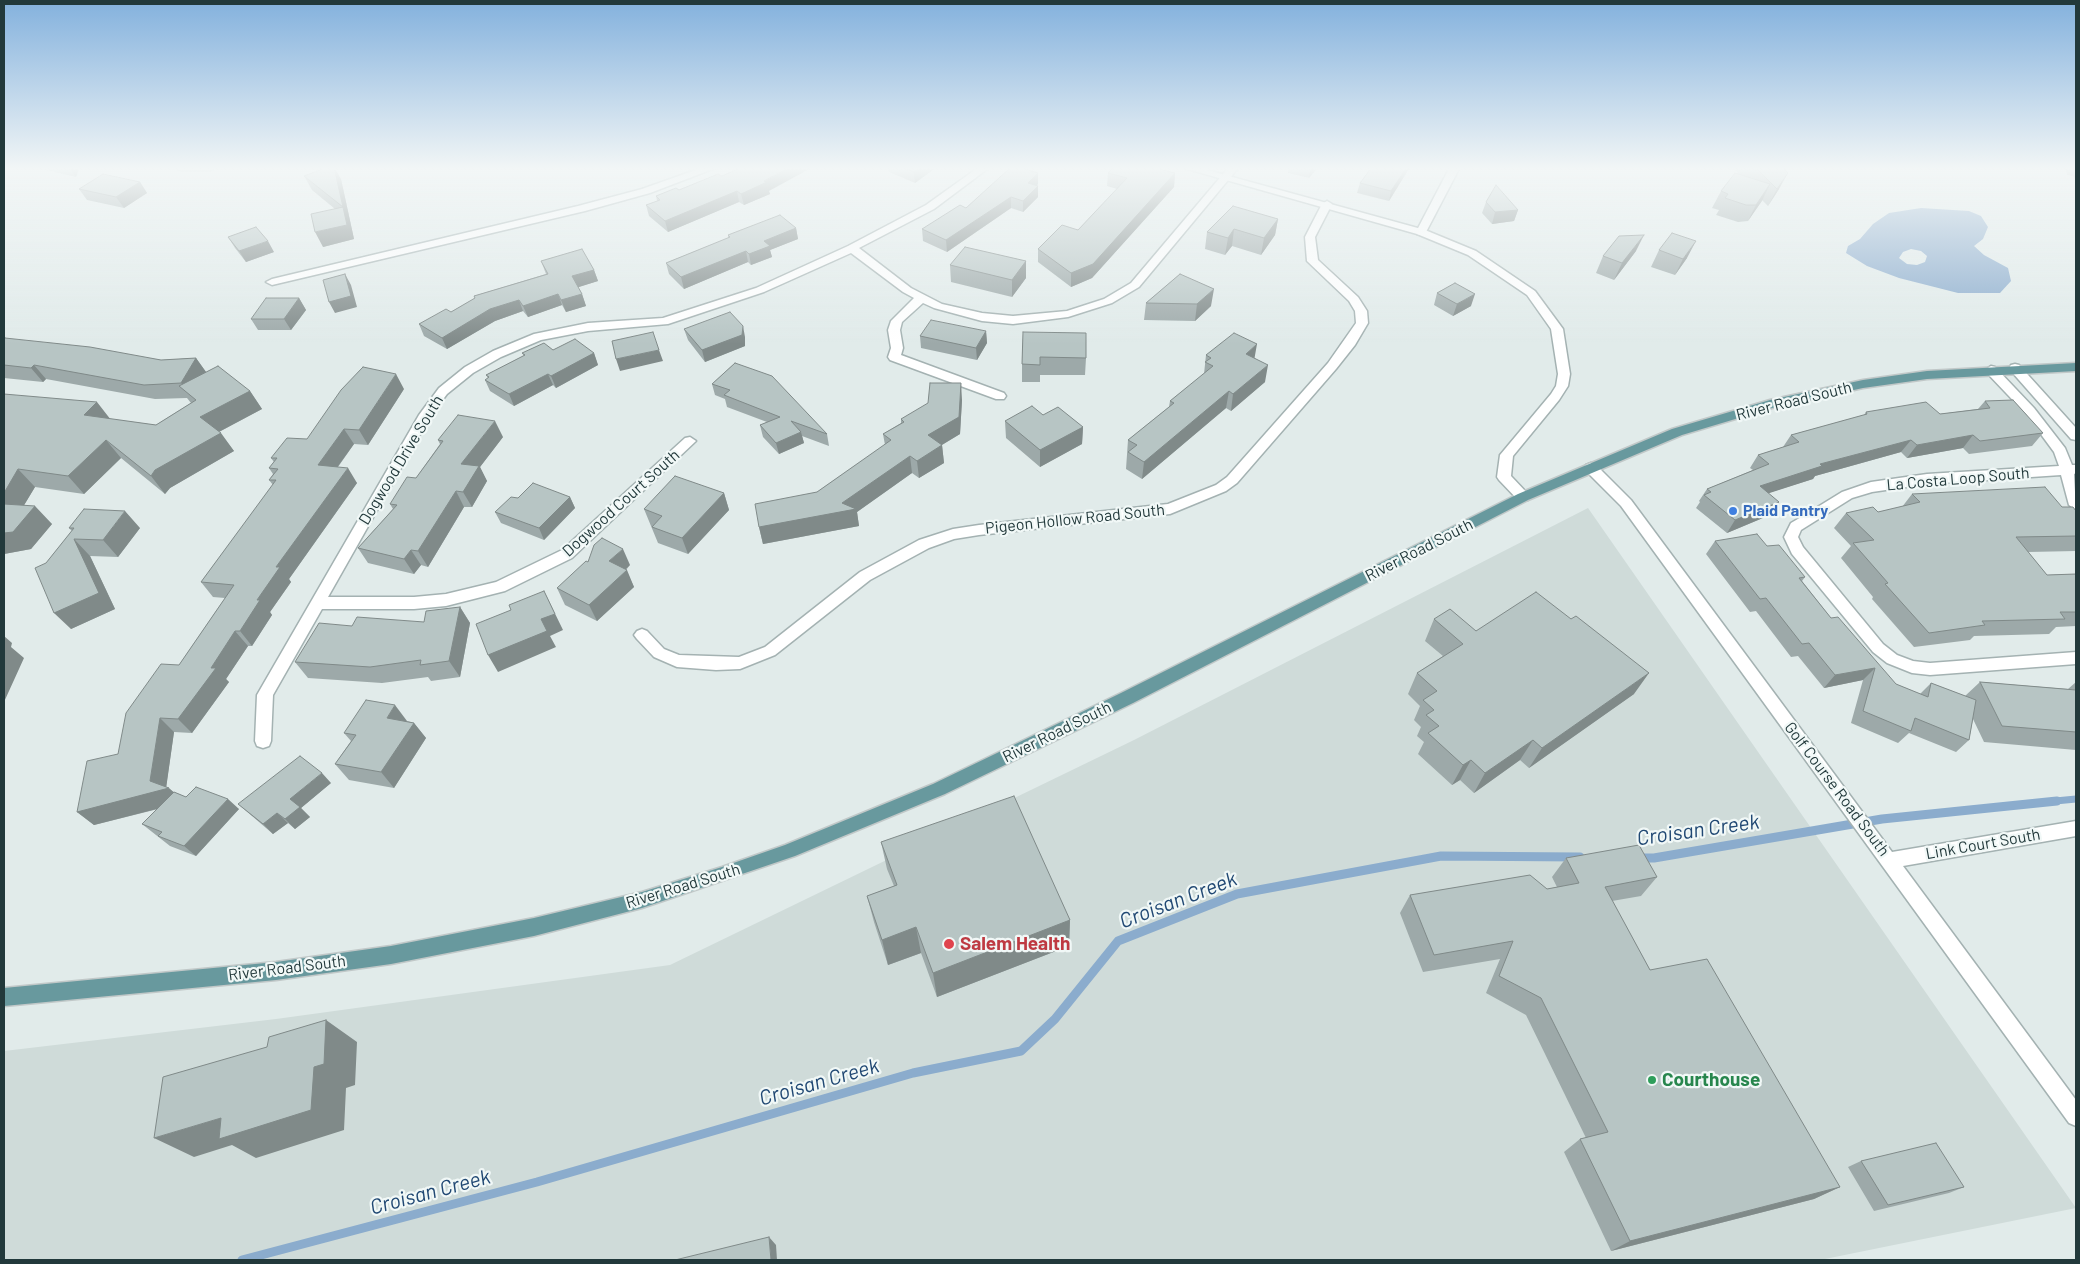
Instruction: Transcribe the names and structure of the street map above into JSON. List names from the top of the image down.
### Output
{
  "streets": {
    "main road": ["River Road South"],
    "street": [
      "Dogwood Drive South",
      "La Costa Loop South",
      "Dogwood Court South",
      "Pigeon Hollow Road South",
      "Golf Course Road South",
      "Link Court South"
    ]
  },
  "crossings": [
    ["River Road South", "Golf Course Road South"],
    ["Dogwood Drive South", "Dogwood Court South"],
    ["Golf Course Road South", "Link Court South"]
  ],
  "water": ["Croisan Creek"],
  "places": ["Plaid Pantry", "Salem Health", "Courthouse"]
}
